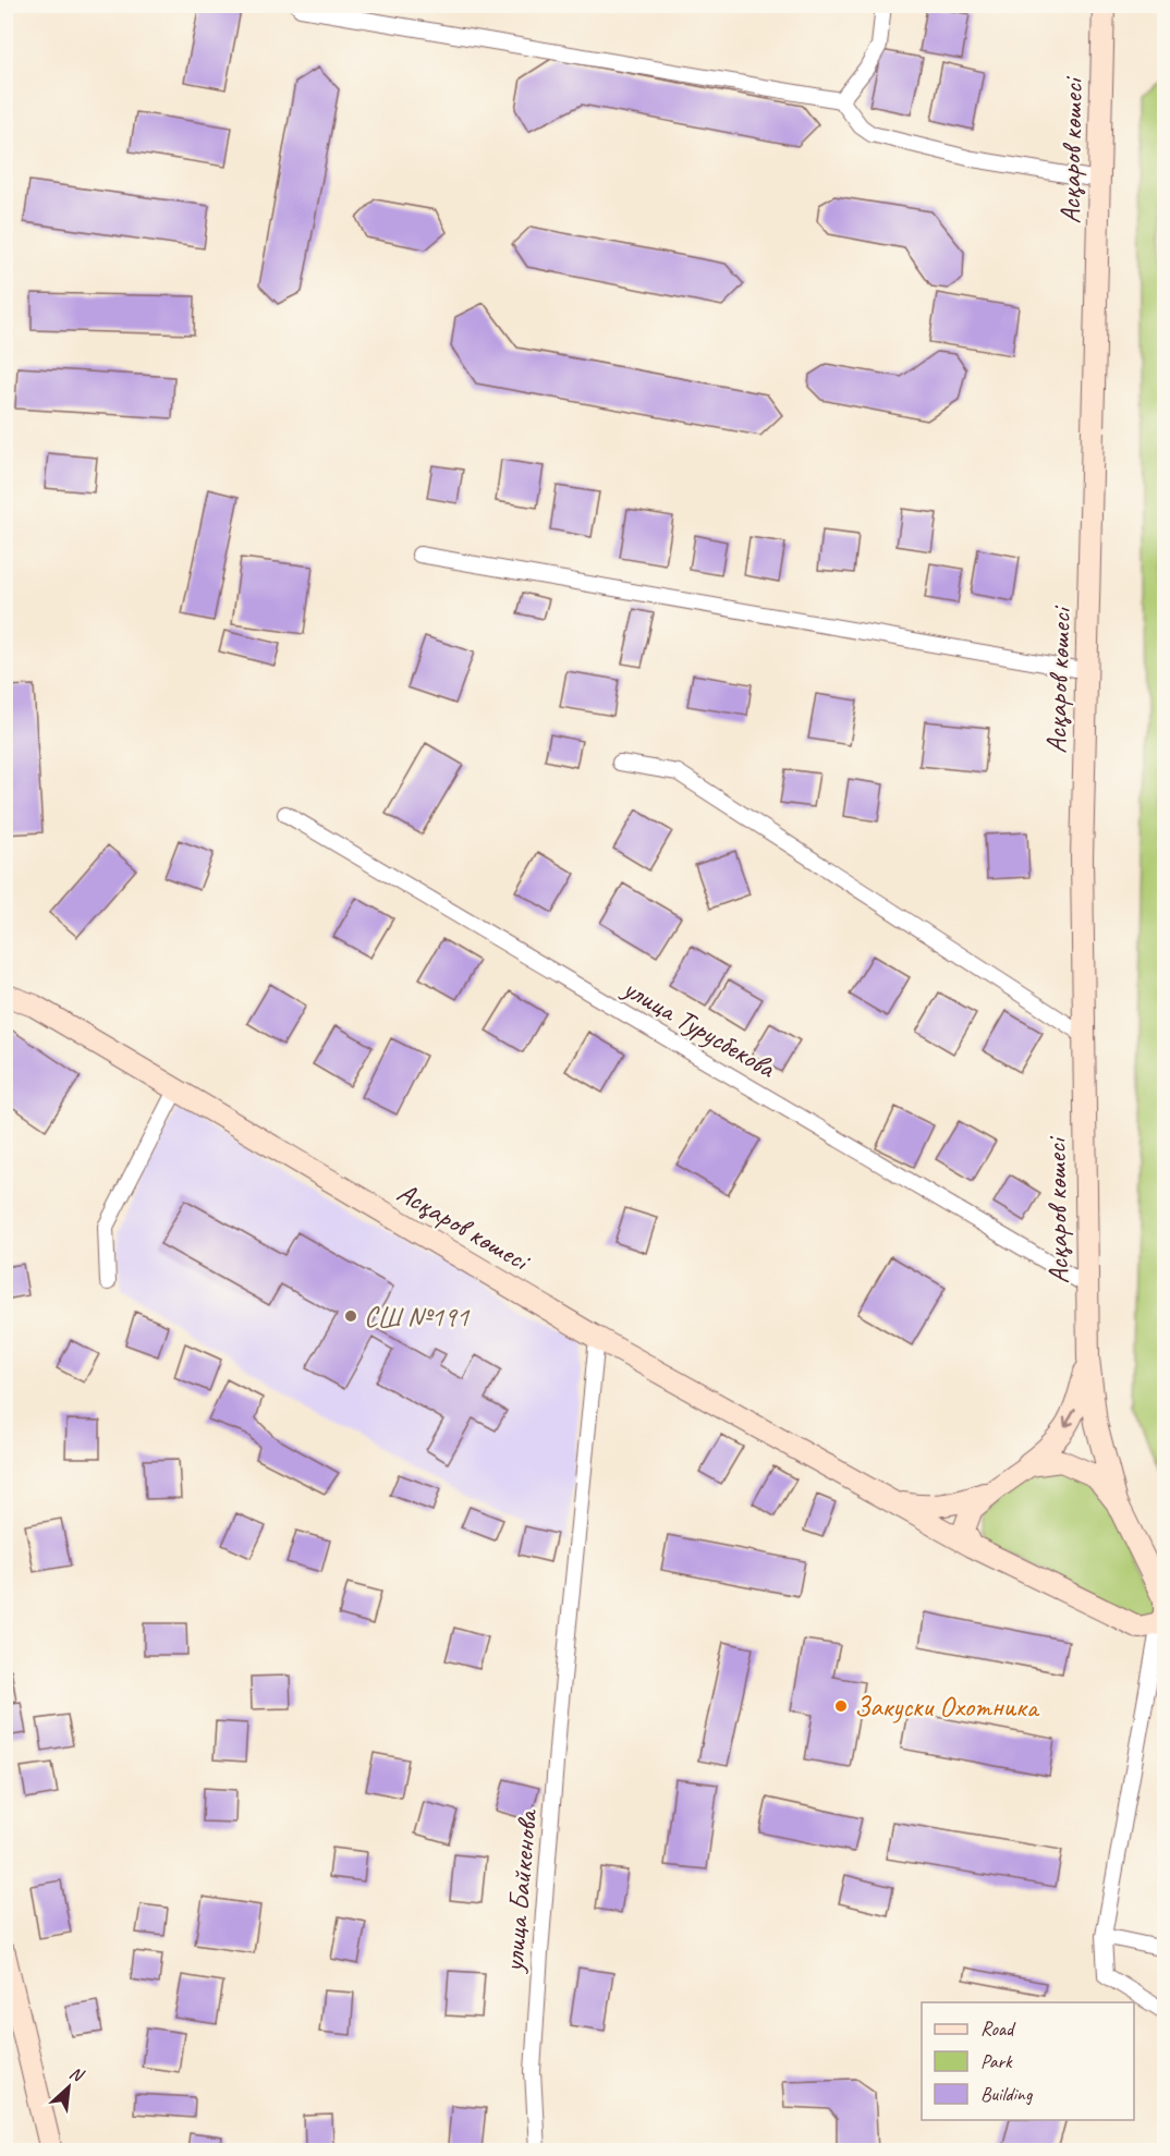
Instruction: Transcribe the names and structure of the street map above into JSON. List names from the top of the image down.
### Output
{
  "streets": {
    "street": ["Асқаров көшесі", "улица Турусбекова", "улица Байкенова"]
  },
  "crossings": [
    ["Асқаров көшесі", "улица Турусбекова"],
    ["Асқаров көшесі", "улица Байкенова"]
  ],
  "places": ["СШ №191", "Закуски Охотника"],
  "legend": ["Road", "Park", "Building"],
  "north": "top right"
}
